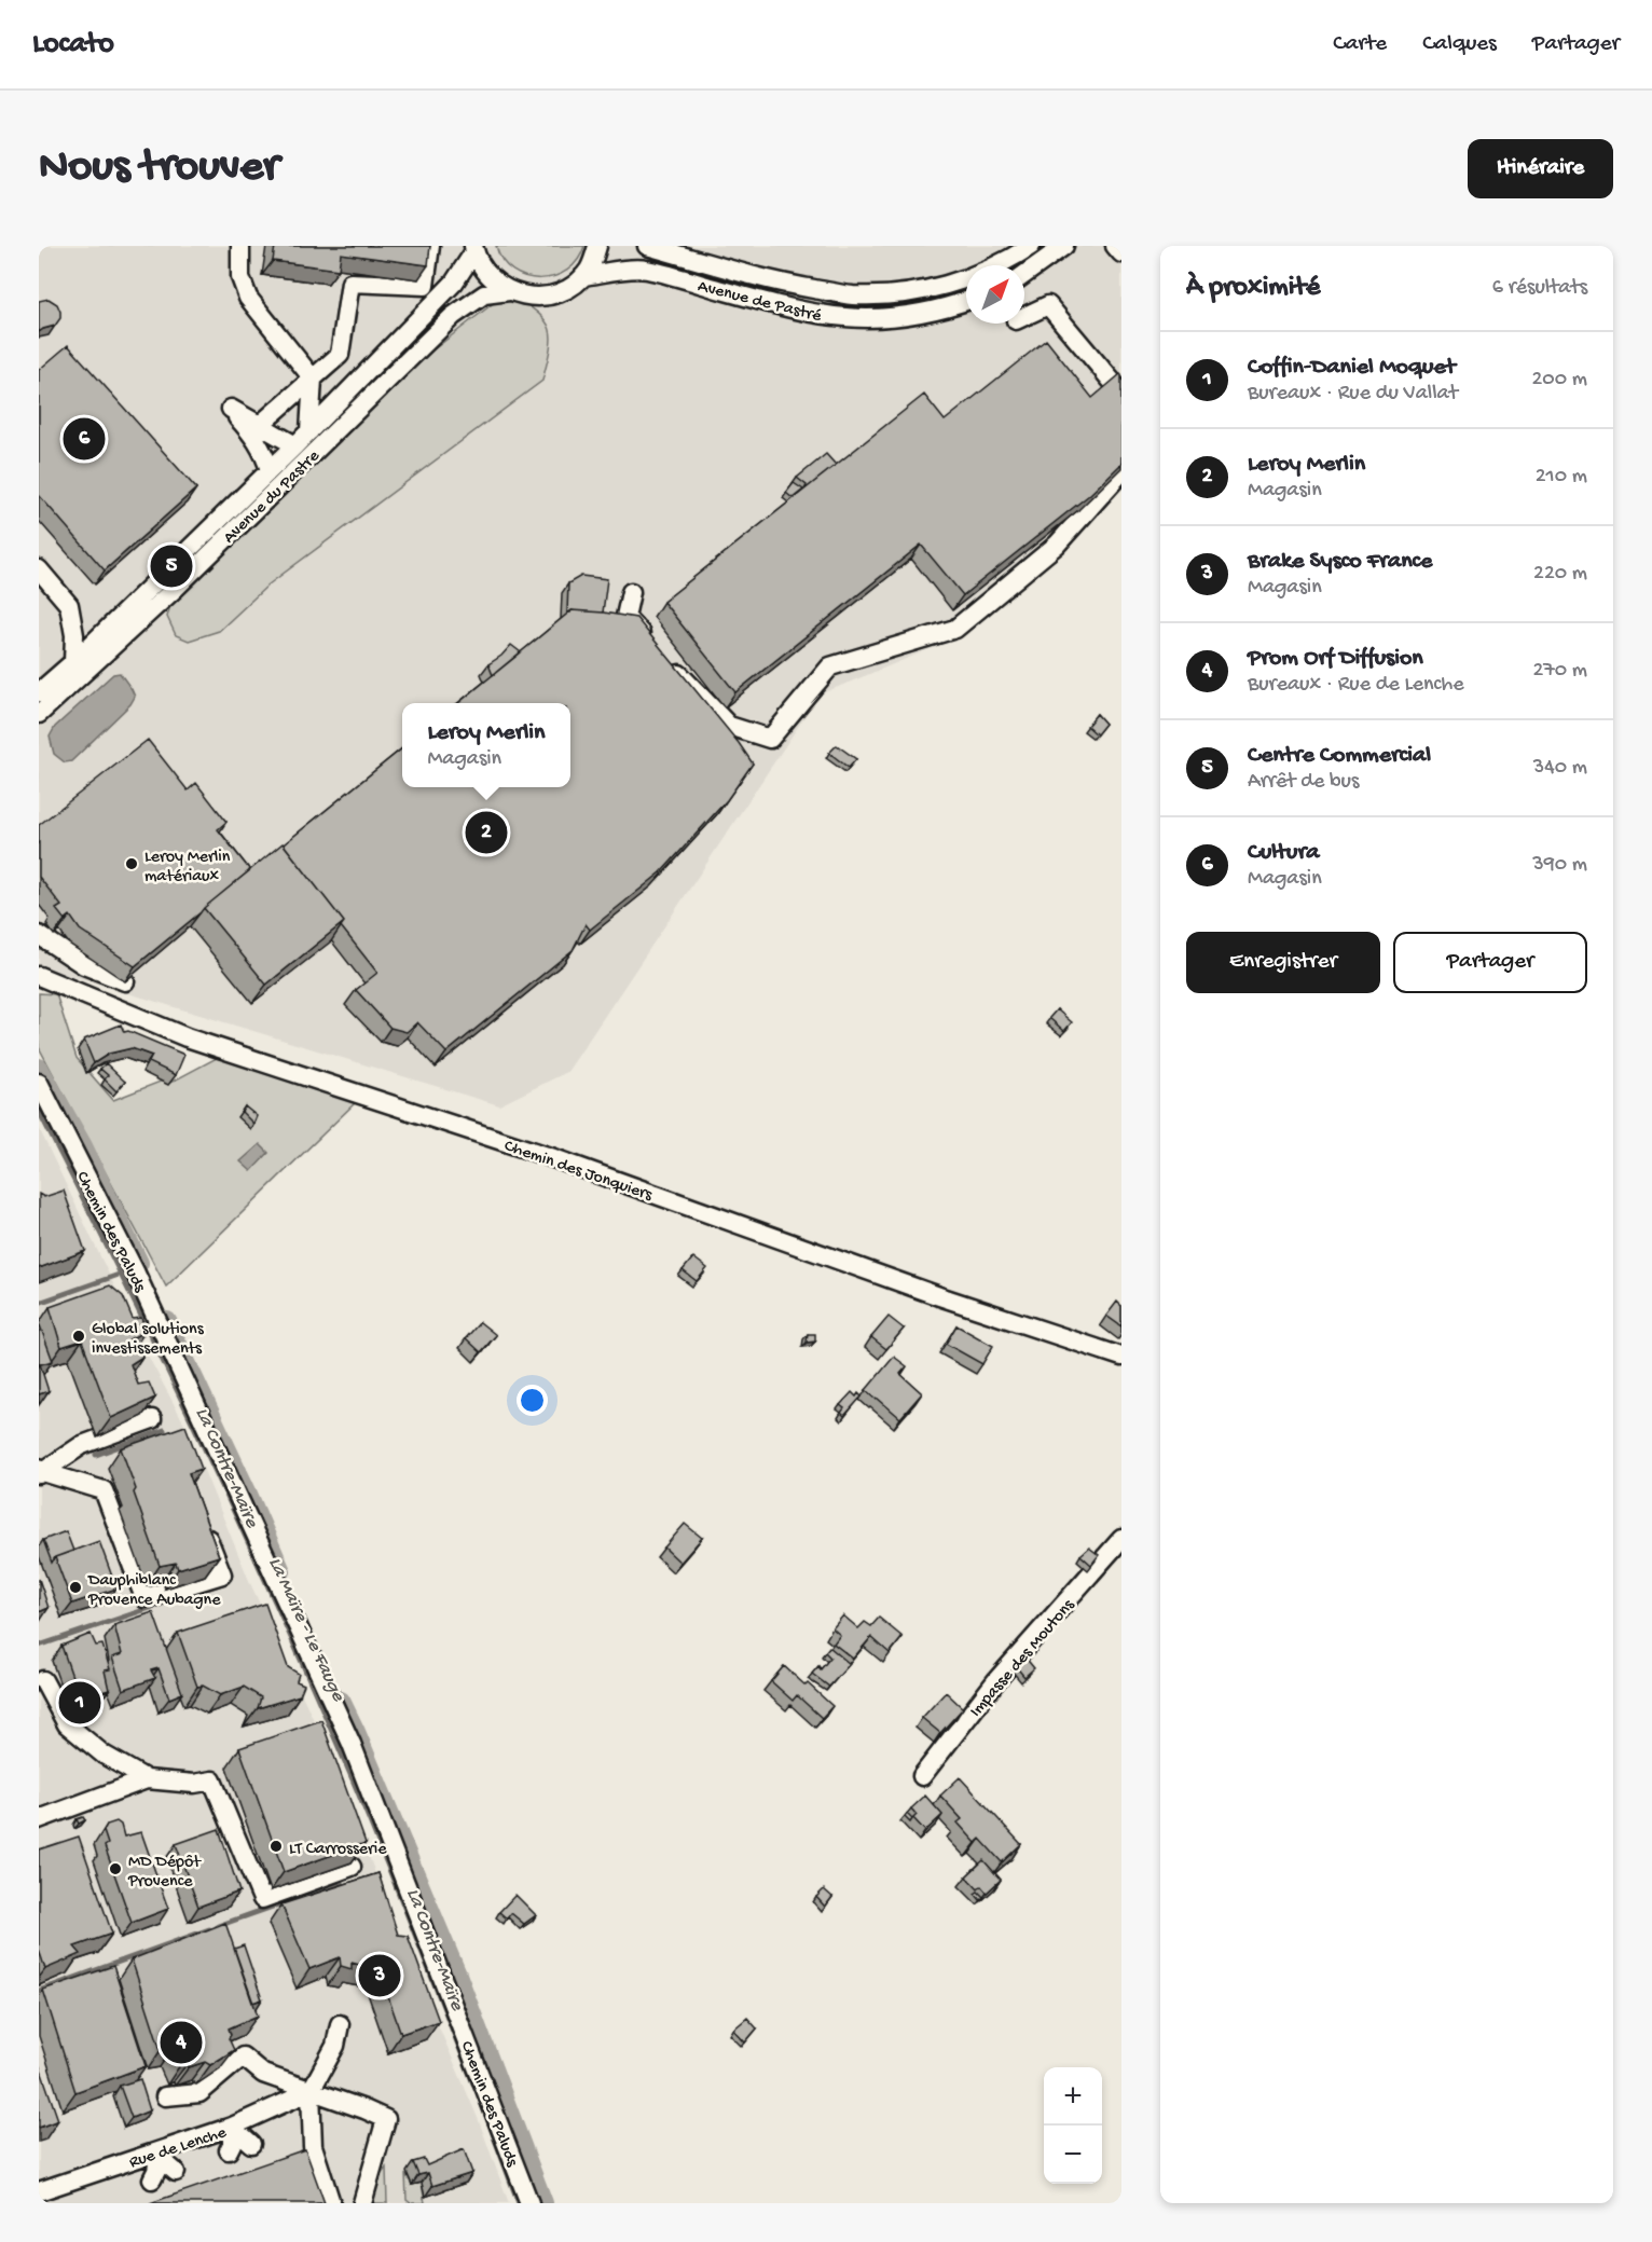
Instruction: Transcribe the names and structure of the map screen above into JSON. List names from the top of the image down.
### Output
{
  "streets": {
    "street": [
      "Avenue de Pastré",
      "Avenue du Pastre",
      "Chemin des Jonquiers",
      "Chemin des Paluds",
      "Impasse des Moutons",
      "Rue de Lenche"
    ]
  },
  "water": ["La Contre-Maïre", "La Maïre - Le Fauge"],
  "places": [
    "Leroy Merlin matériaux",
    "Global solutions investissements",
    "Dauphiblanc Provence Aubagne",
    "LT Carrosserie",
    "MD Dépôt Provence"
  ],
  "north": "top right",
  "page": {
    "header": "Locato",
    "nav": ["Carte", "Calques", "Partager"],
    "buttons": [
      "Itinéraire",
      ["Enregistrer", "Partager"]
    ],
    "title": "Nous trouver",
    "heading": ["À proximité", "6 résultats"],
    "list": [
      {
        "mark": "1",
        "name": "Coffin-Daniel Moquet",
        "note": "Bureaux · Rue du Vallat",
        "value": "200 m"
      },
      {
        "mark": "2",
        "name": "Leroy Merlin",
        "note": "Magasin",
        "value": "210 m"
      },
      {
        "mark": "3",
        "name": "Brake Sysco France",
        "note": "Magasin",
        "value": "220 m"
      },
      {
        "mark": "4",
        "name": "Prom Orf Diffusion",
        "note": "Bureaux · Rue de Lenche",
        "value": "270 m"
      },
      {
        "mark": "5",
        "name": "Centre Commercial",
        "note": "Arrêt de bus",
        "value": "340 m"
      },
      {
        "mark": "6",
        "name": "Cultura",
        "note": "Magasin",
        "value": "390 m"
      }
    ],
    "pins": [
      "6",
      "5",
      "2",
      "1",
      "3",
      "4"
    ],
    "popup": ["Leroy Merlin", "Magasin"],
    "map_buttons": ["+", "−"]
  }
}
